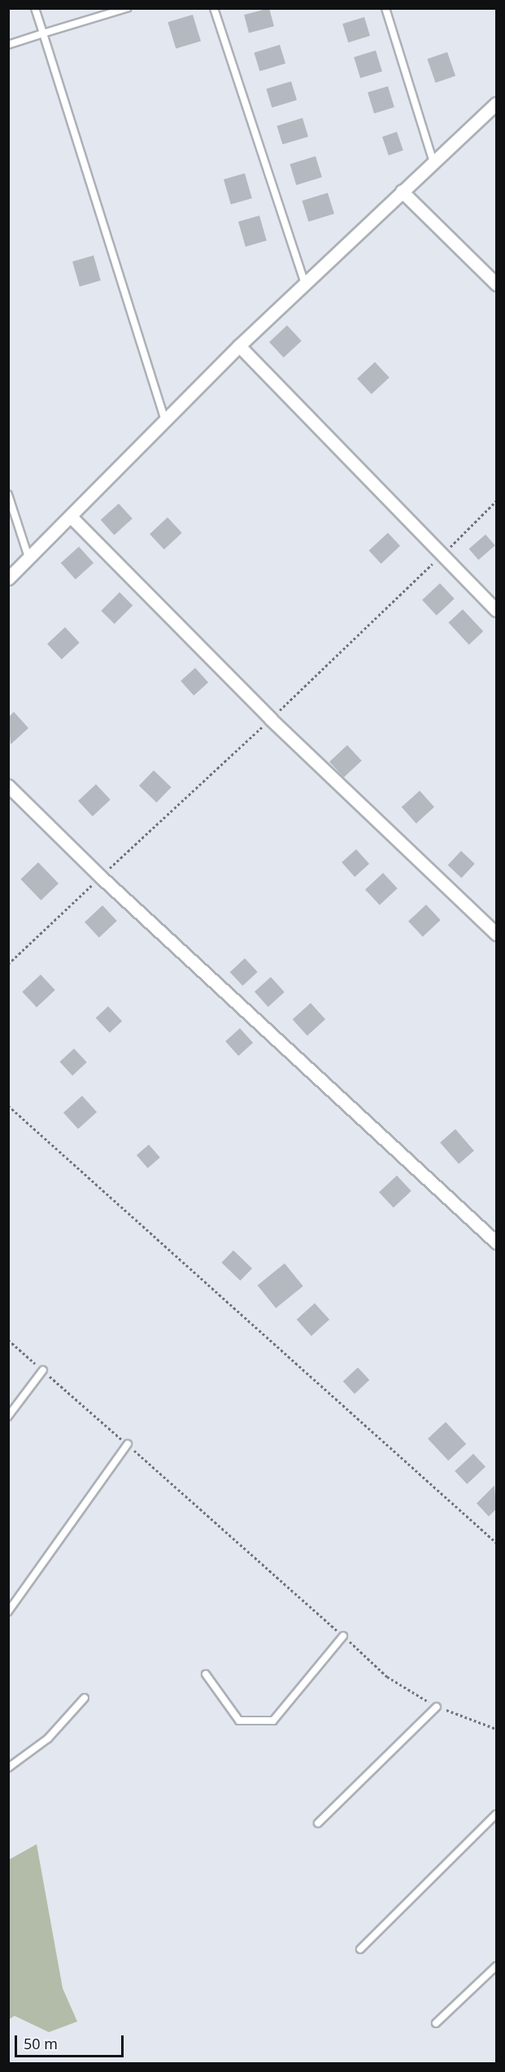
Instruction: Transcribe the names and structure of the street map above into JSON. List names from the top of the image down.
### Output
{
  "scale_bar": "50 m"
}
